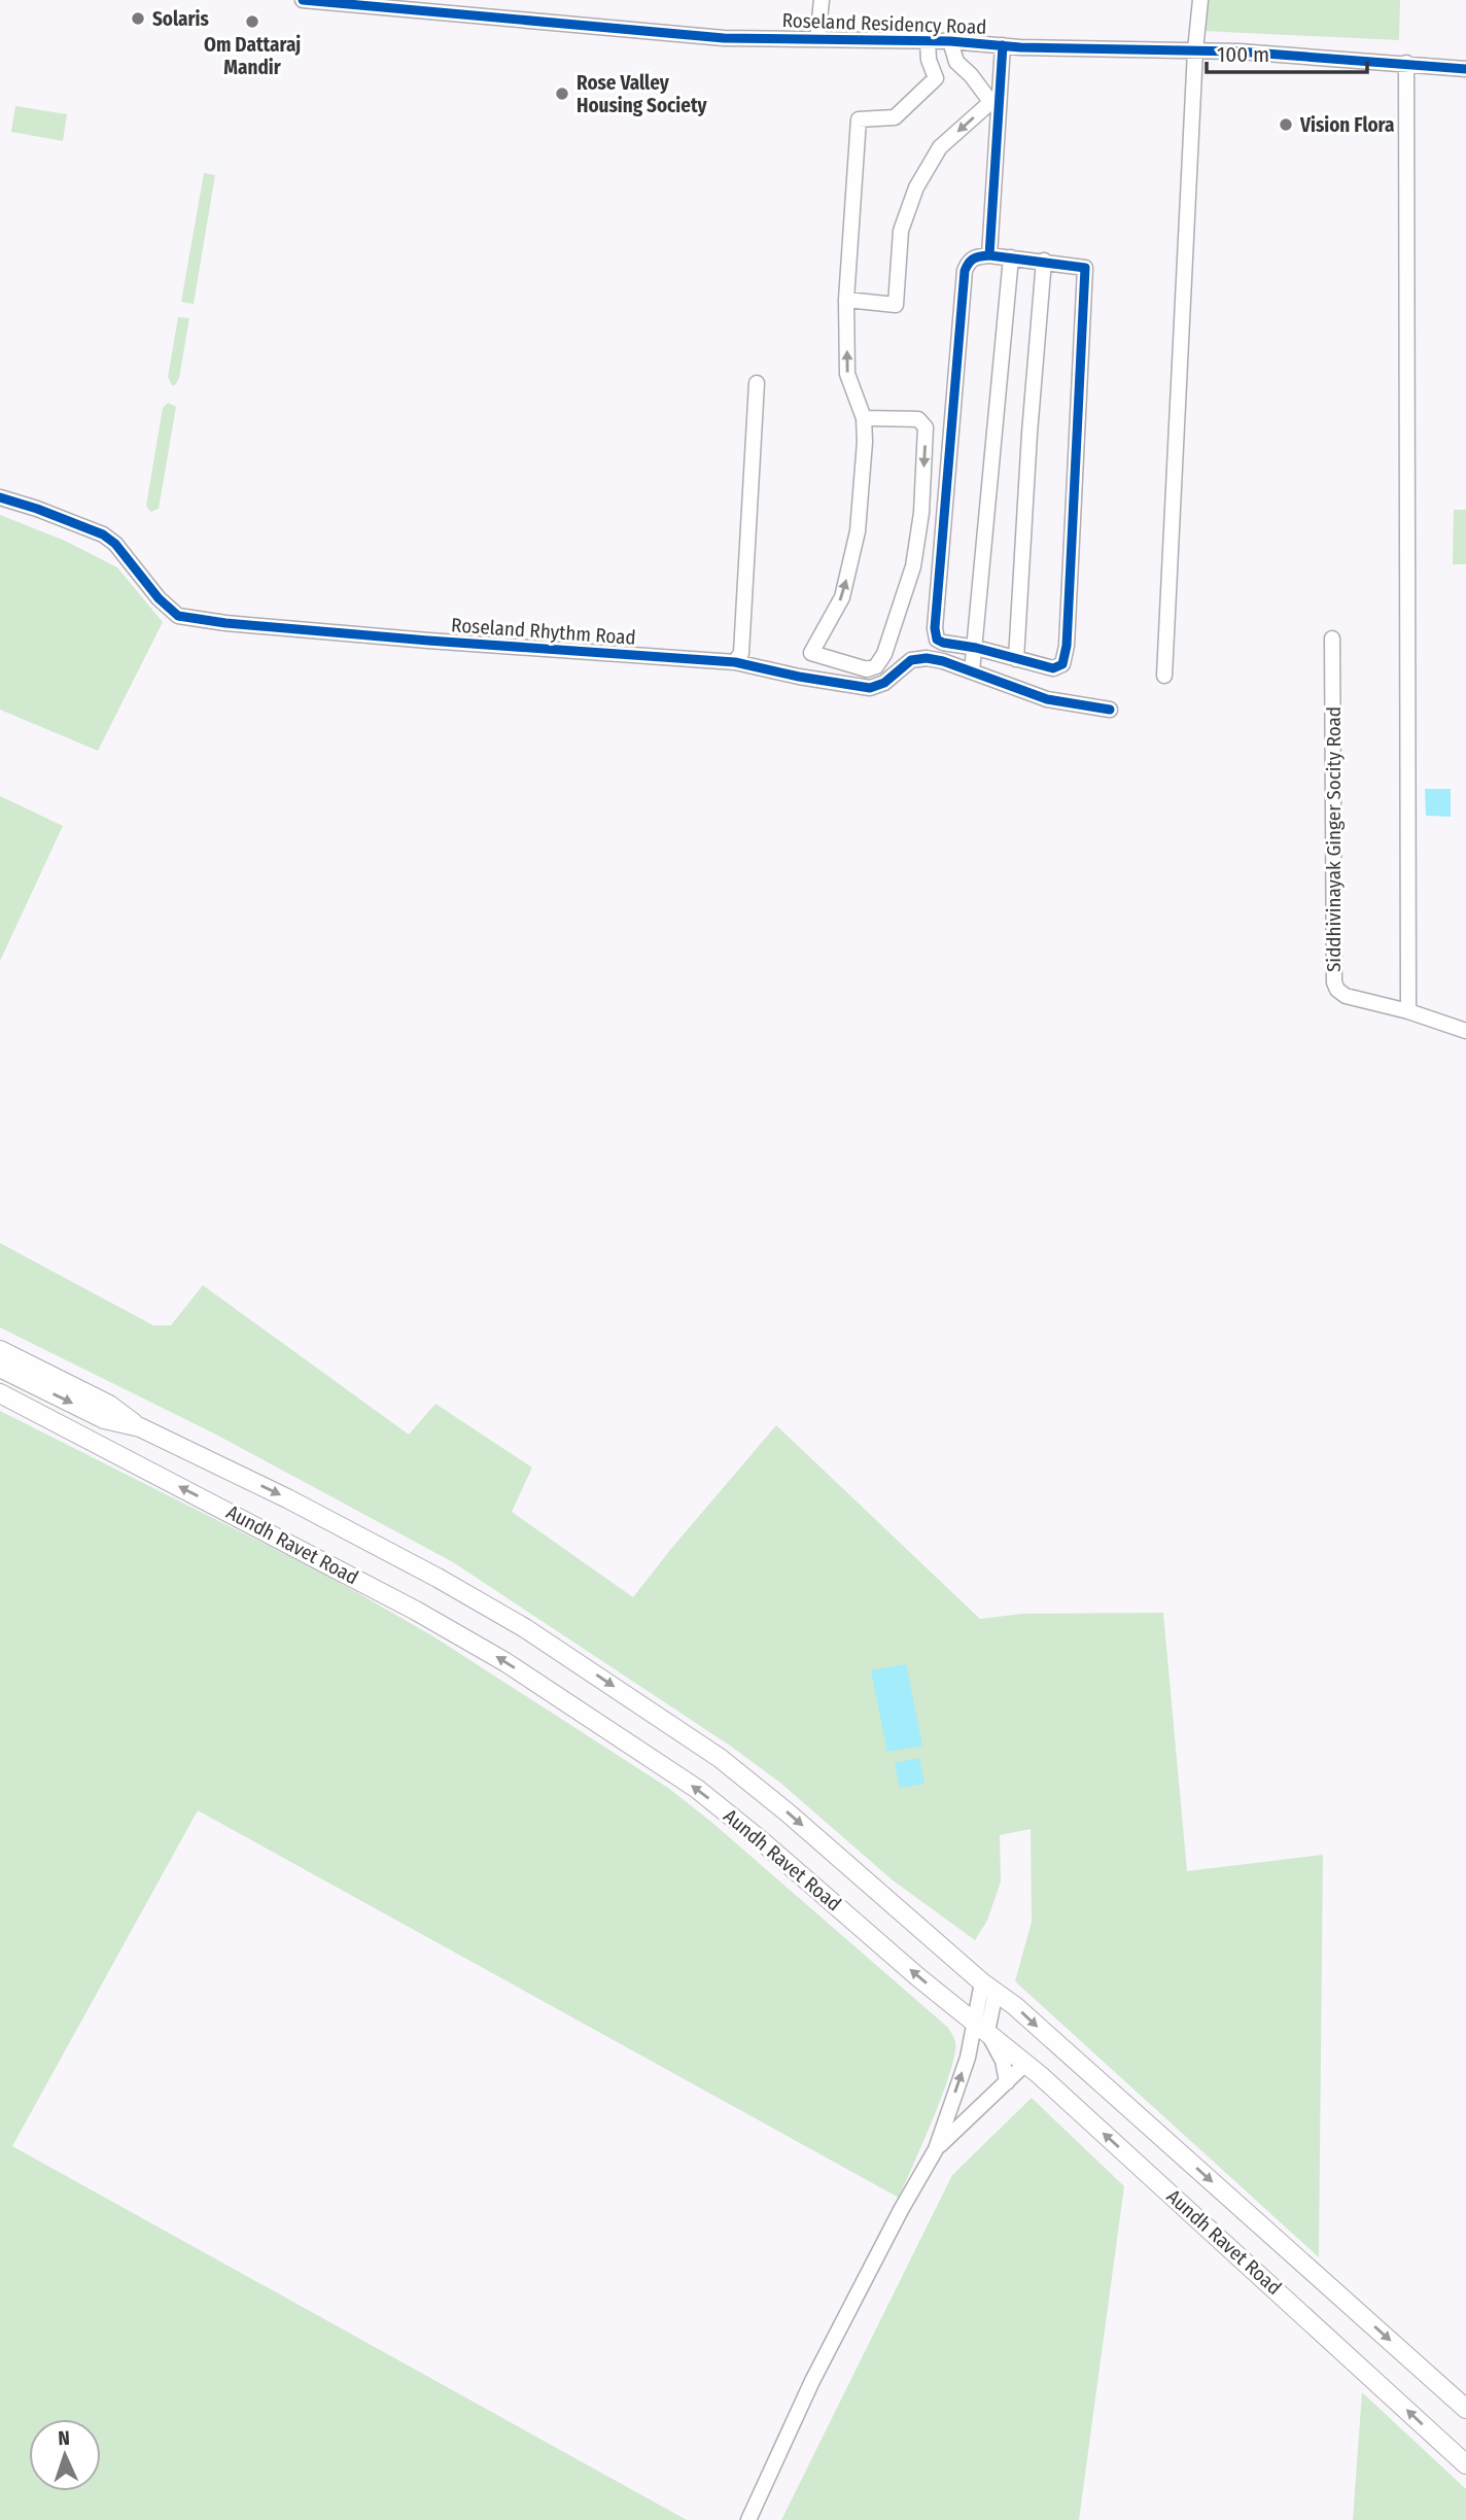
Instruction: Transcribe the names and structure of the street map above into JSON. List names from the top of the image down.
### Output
{
  "streets": {
    "main road": ["Aundh Ravet Road"],
    "street": ["Roseland Residency Road", "Roseland Rhythm Road", "Siddhivinayak Ginger Socity Road"]
  },
  "places": [
    "Solaris",
    "Om Dattaraj Mandir",
    "Rose Valley Housing Society",
    "Vision Flora"
  ],
  "scale_bar": "100 m",
  "north": "top"
}
